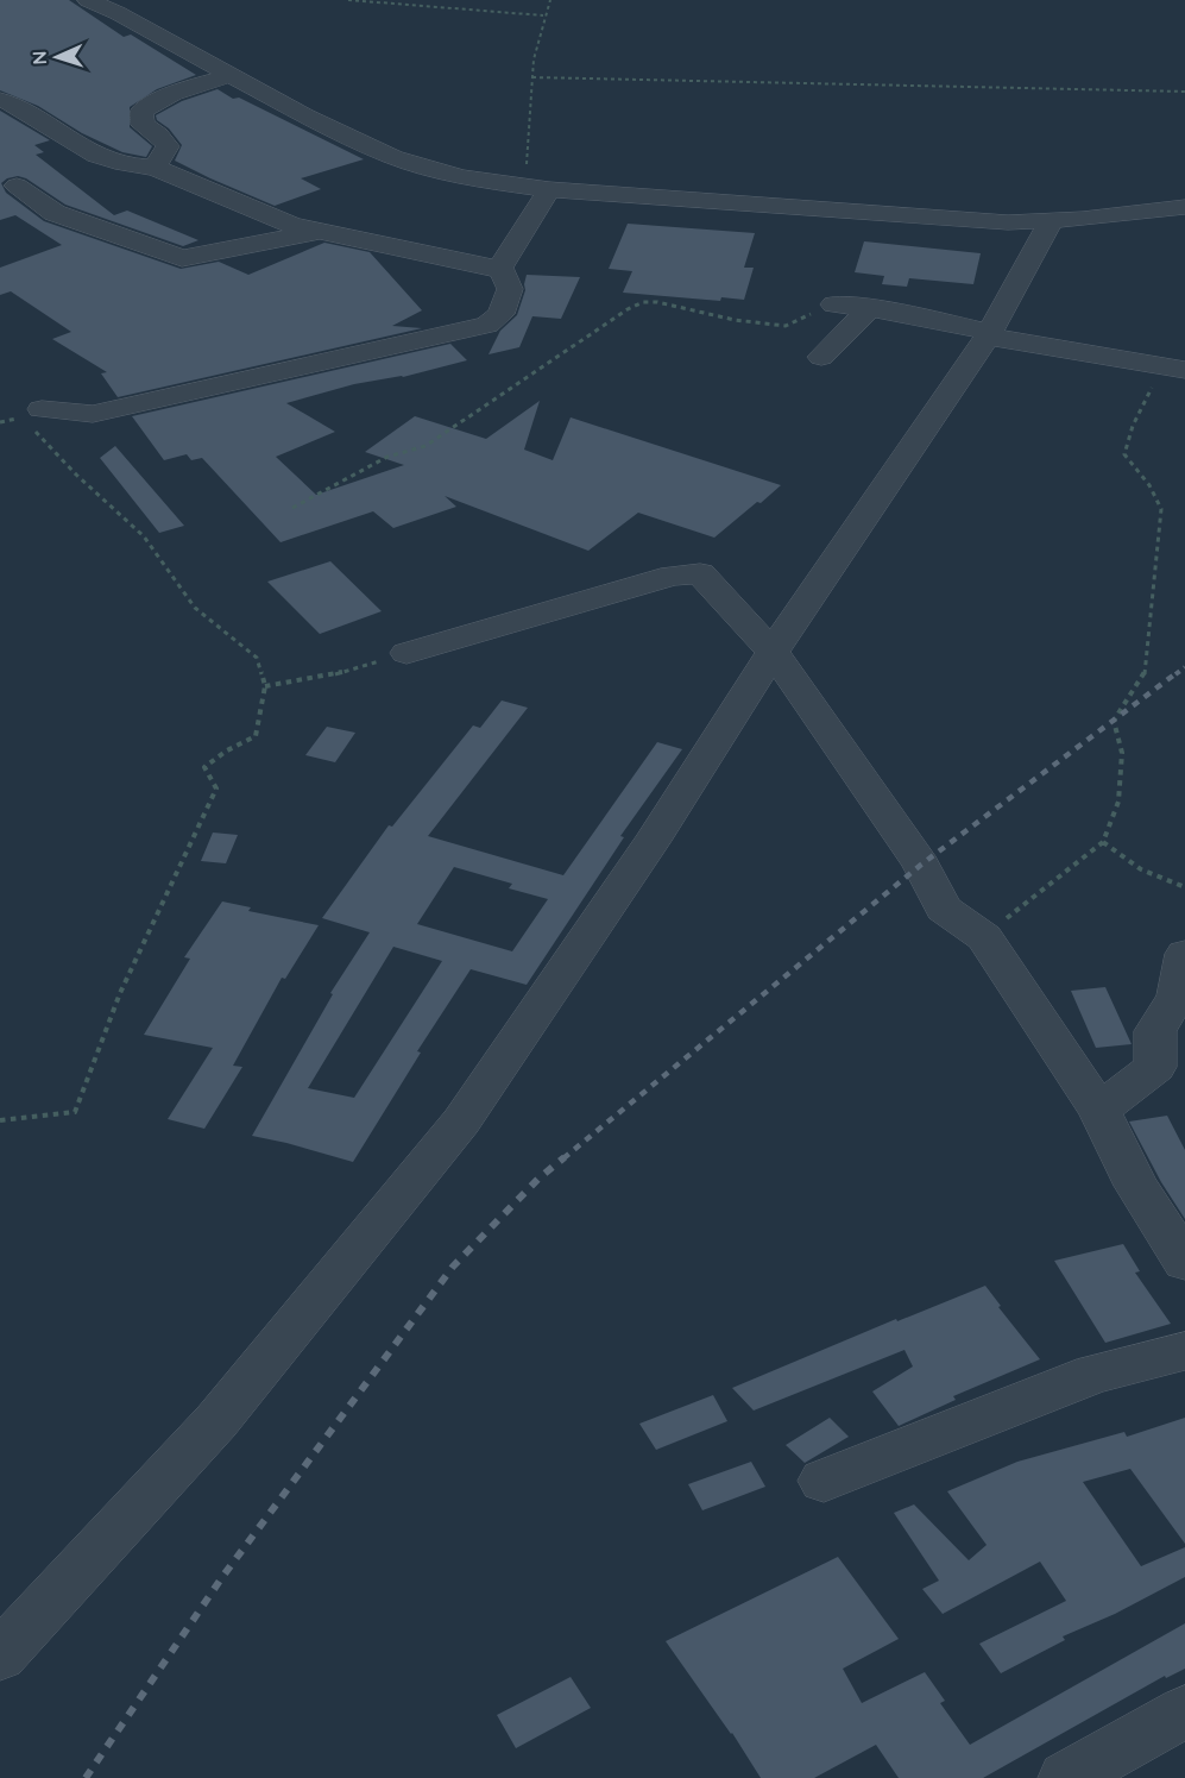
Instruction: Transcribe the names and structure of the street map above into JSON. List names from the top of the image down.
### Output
{
  "north": "left"
}
